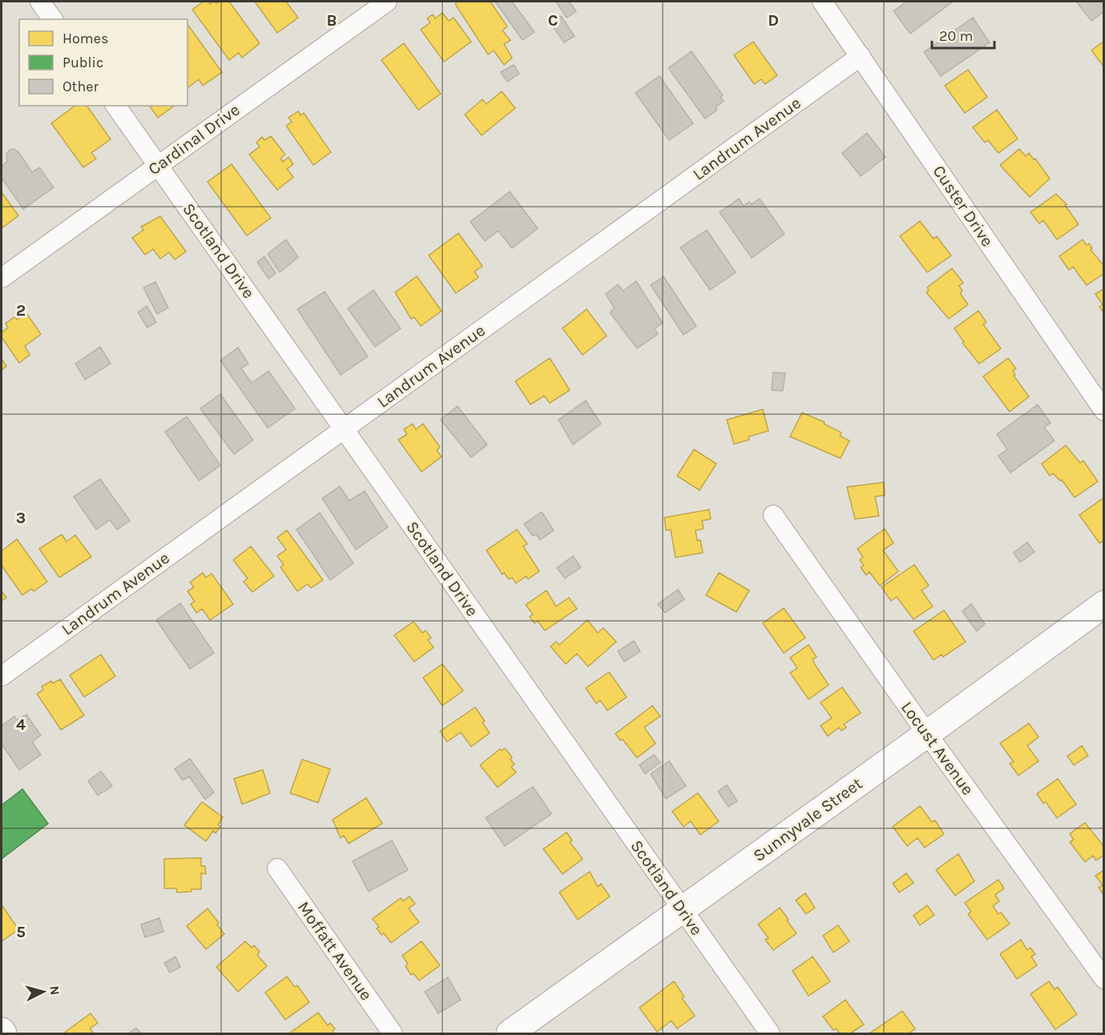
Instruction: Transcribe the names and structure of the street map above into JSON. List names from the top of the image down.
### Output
{
  "streets": {
    "street": [
      "Landrum Avenue",
      "Cardinal Drive",
      "Custer Drive",
      "Scotland Drive",
      "Locust Avenue",
      "Sunnyvale Street",
      "Moffatt Avenue"
    ]
  },
  "crossings": [
    ["Landrum Avenue", "Custer Drive"],
    ["Landrum Avenue", "Scotland Drive"],
    ["Cardinal Drive", "Scotland Drive"],
    ["Scotland Drive", "Sunnyvale Street"],
    ["Locust Avenue", "Sunnyvale Street"]
  ],
  "legend": ["Homes", "Public", "Other"],
  "scale_bar": "20 m",
  "north": "right",
  "grid": {
    "columns": ["B", "C", "D"],
    "rows": [
      "2",
      "3",
      "4",
      "5"
    ]
  }
}
